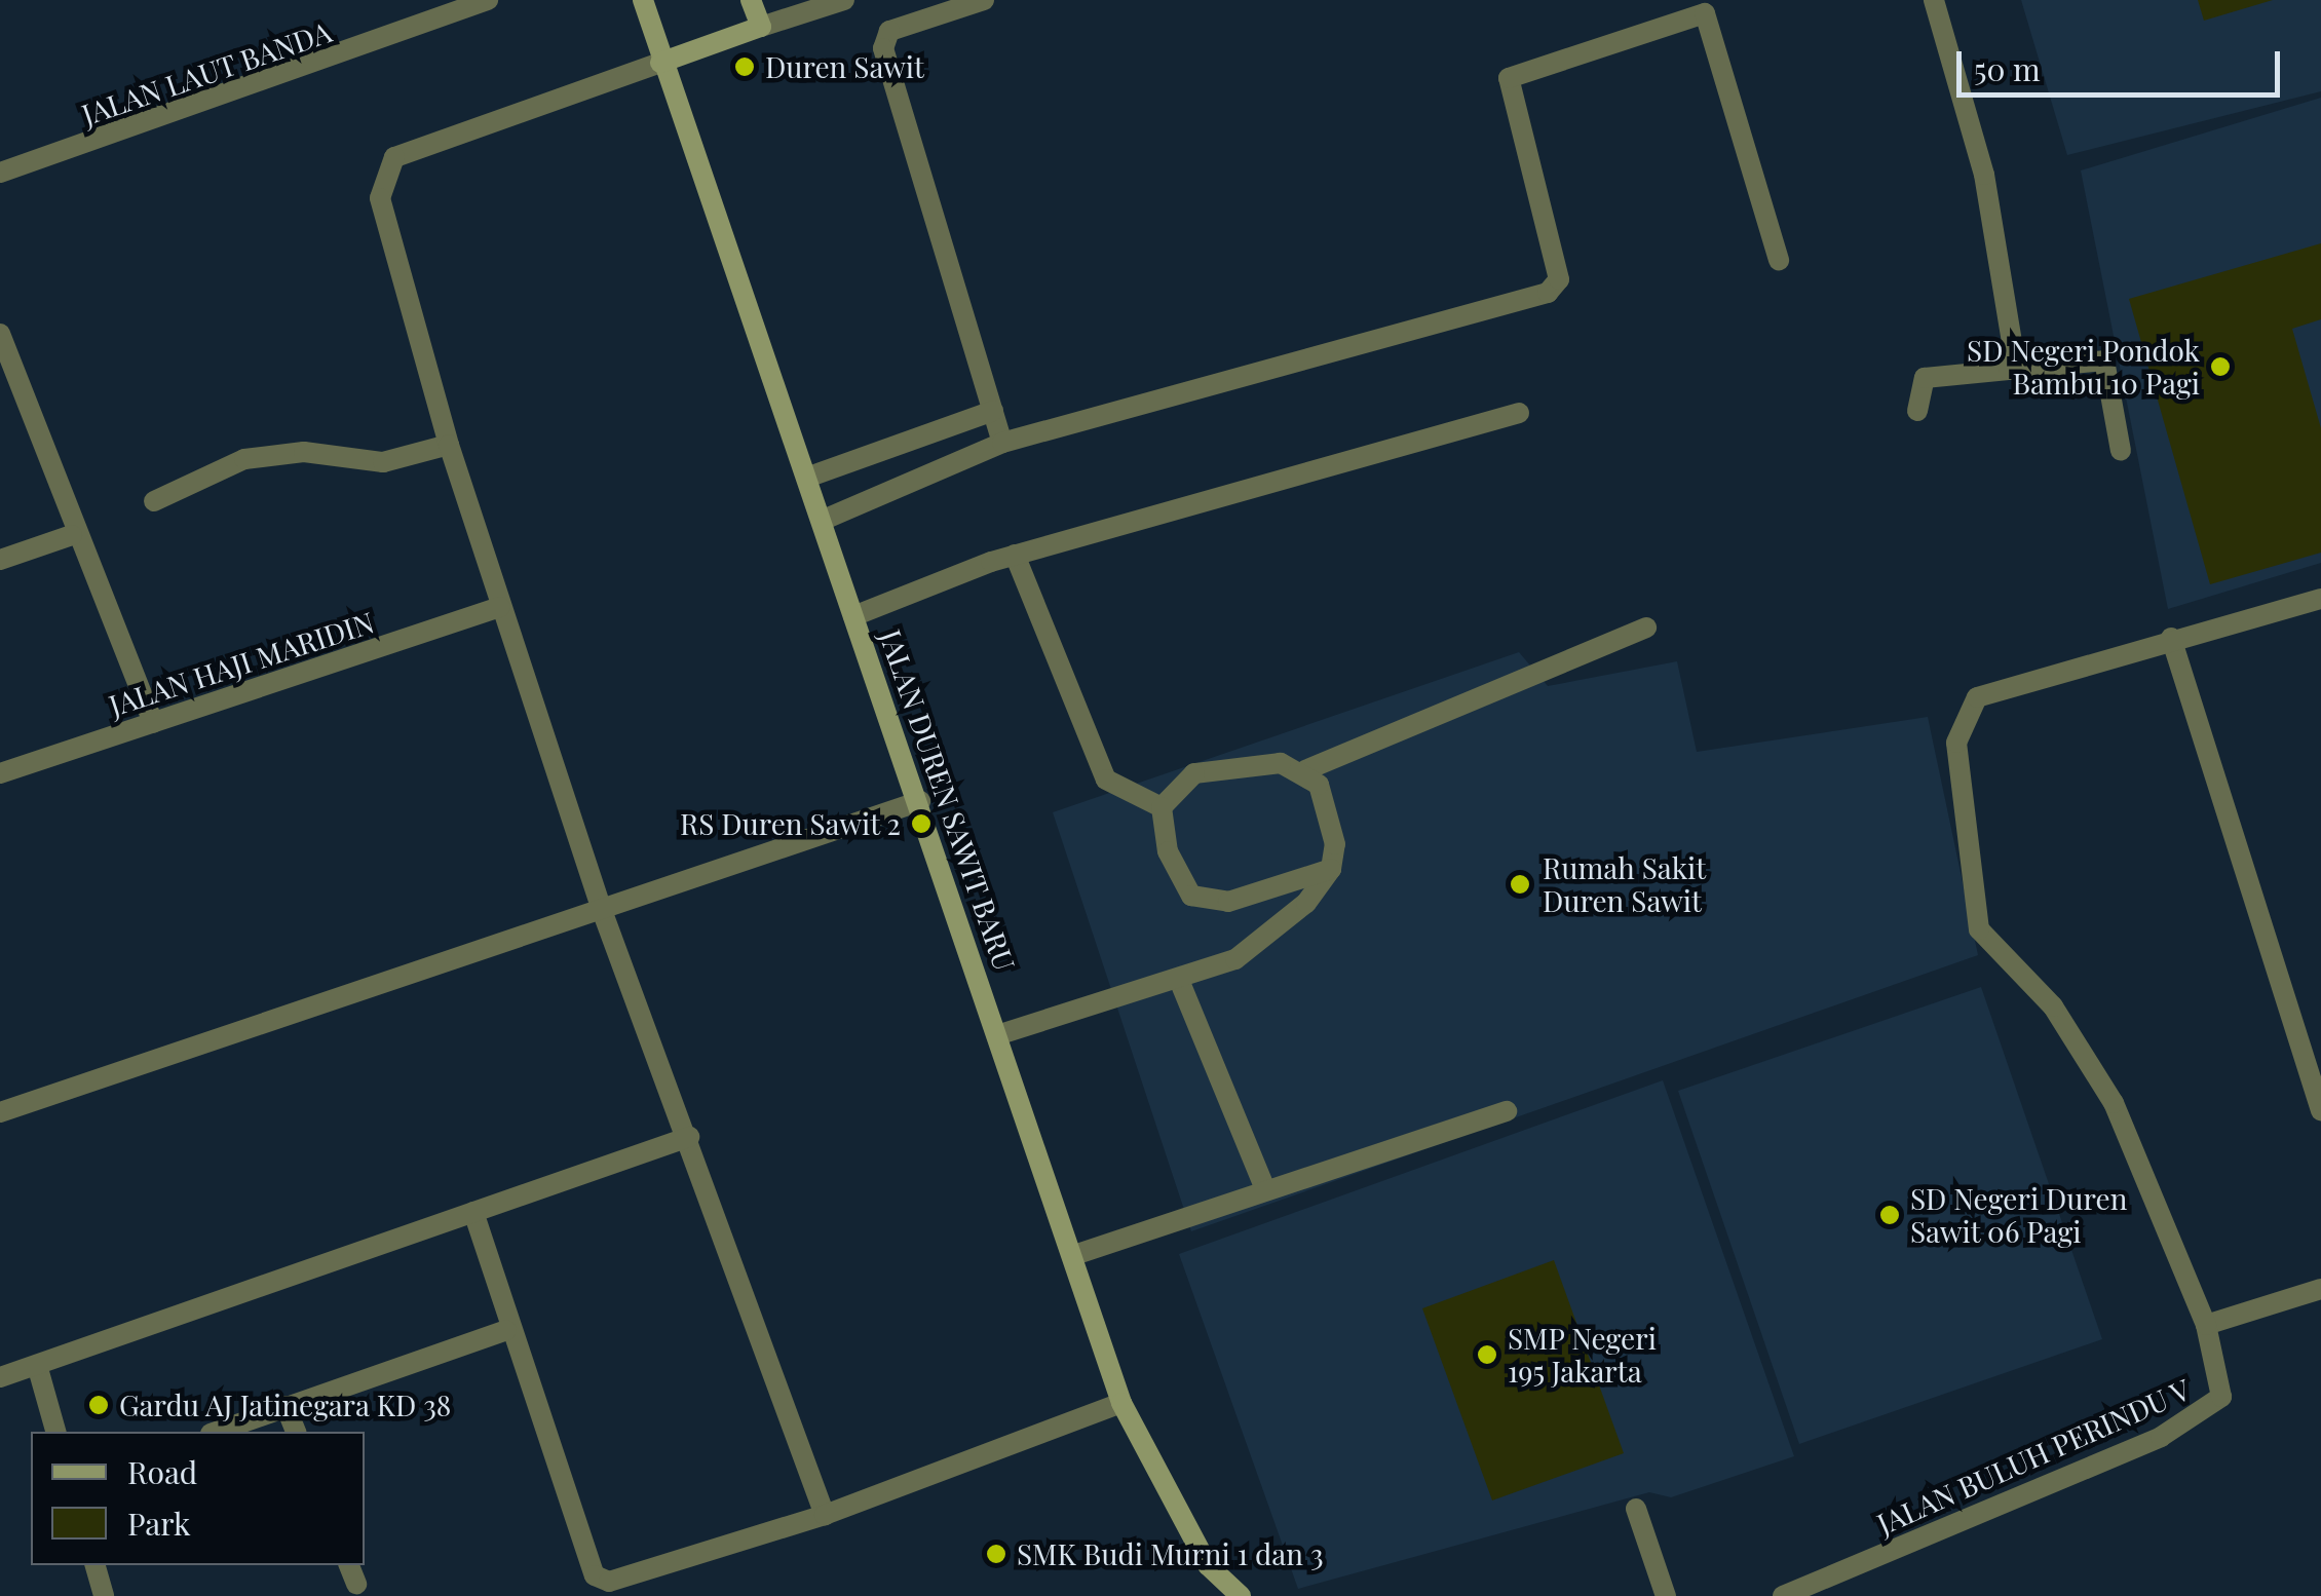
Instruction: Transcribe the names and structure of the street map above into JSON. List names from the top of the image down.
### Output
{
  "streets": {
    "street": [
      "JALAN LAUT BANDA",
      "JALAN HAJI MARIDIN",
      "JALAN DUREN SAWIT BARU",
      "JALAN BULUH PERINDU V"
    ]
  },
  "places": [
    "Duren Sawit",
    "SD Negeri Pondok Bambu 10 Pagi",
    "RS Duren Sawit 2",
    "Rumah Sakit Duren Sawit",
    "SD Negeri Duren Sawit 06 Pagi",
    "SMP Negeri 195 Jakarta",
    "Gardu AJ Jatinegara KD 38",
    "SMK Budi Murni 1 dan 3"
  ],
  "legend": ["Road", "Park"],
  "scale_bar": "50 m"
}
